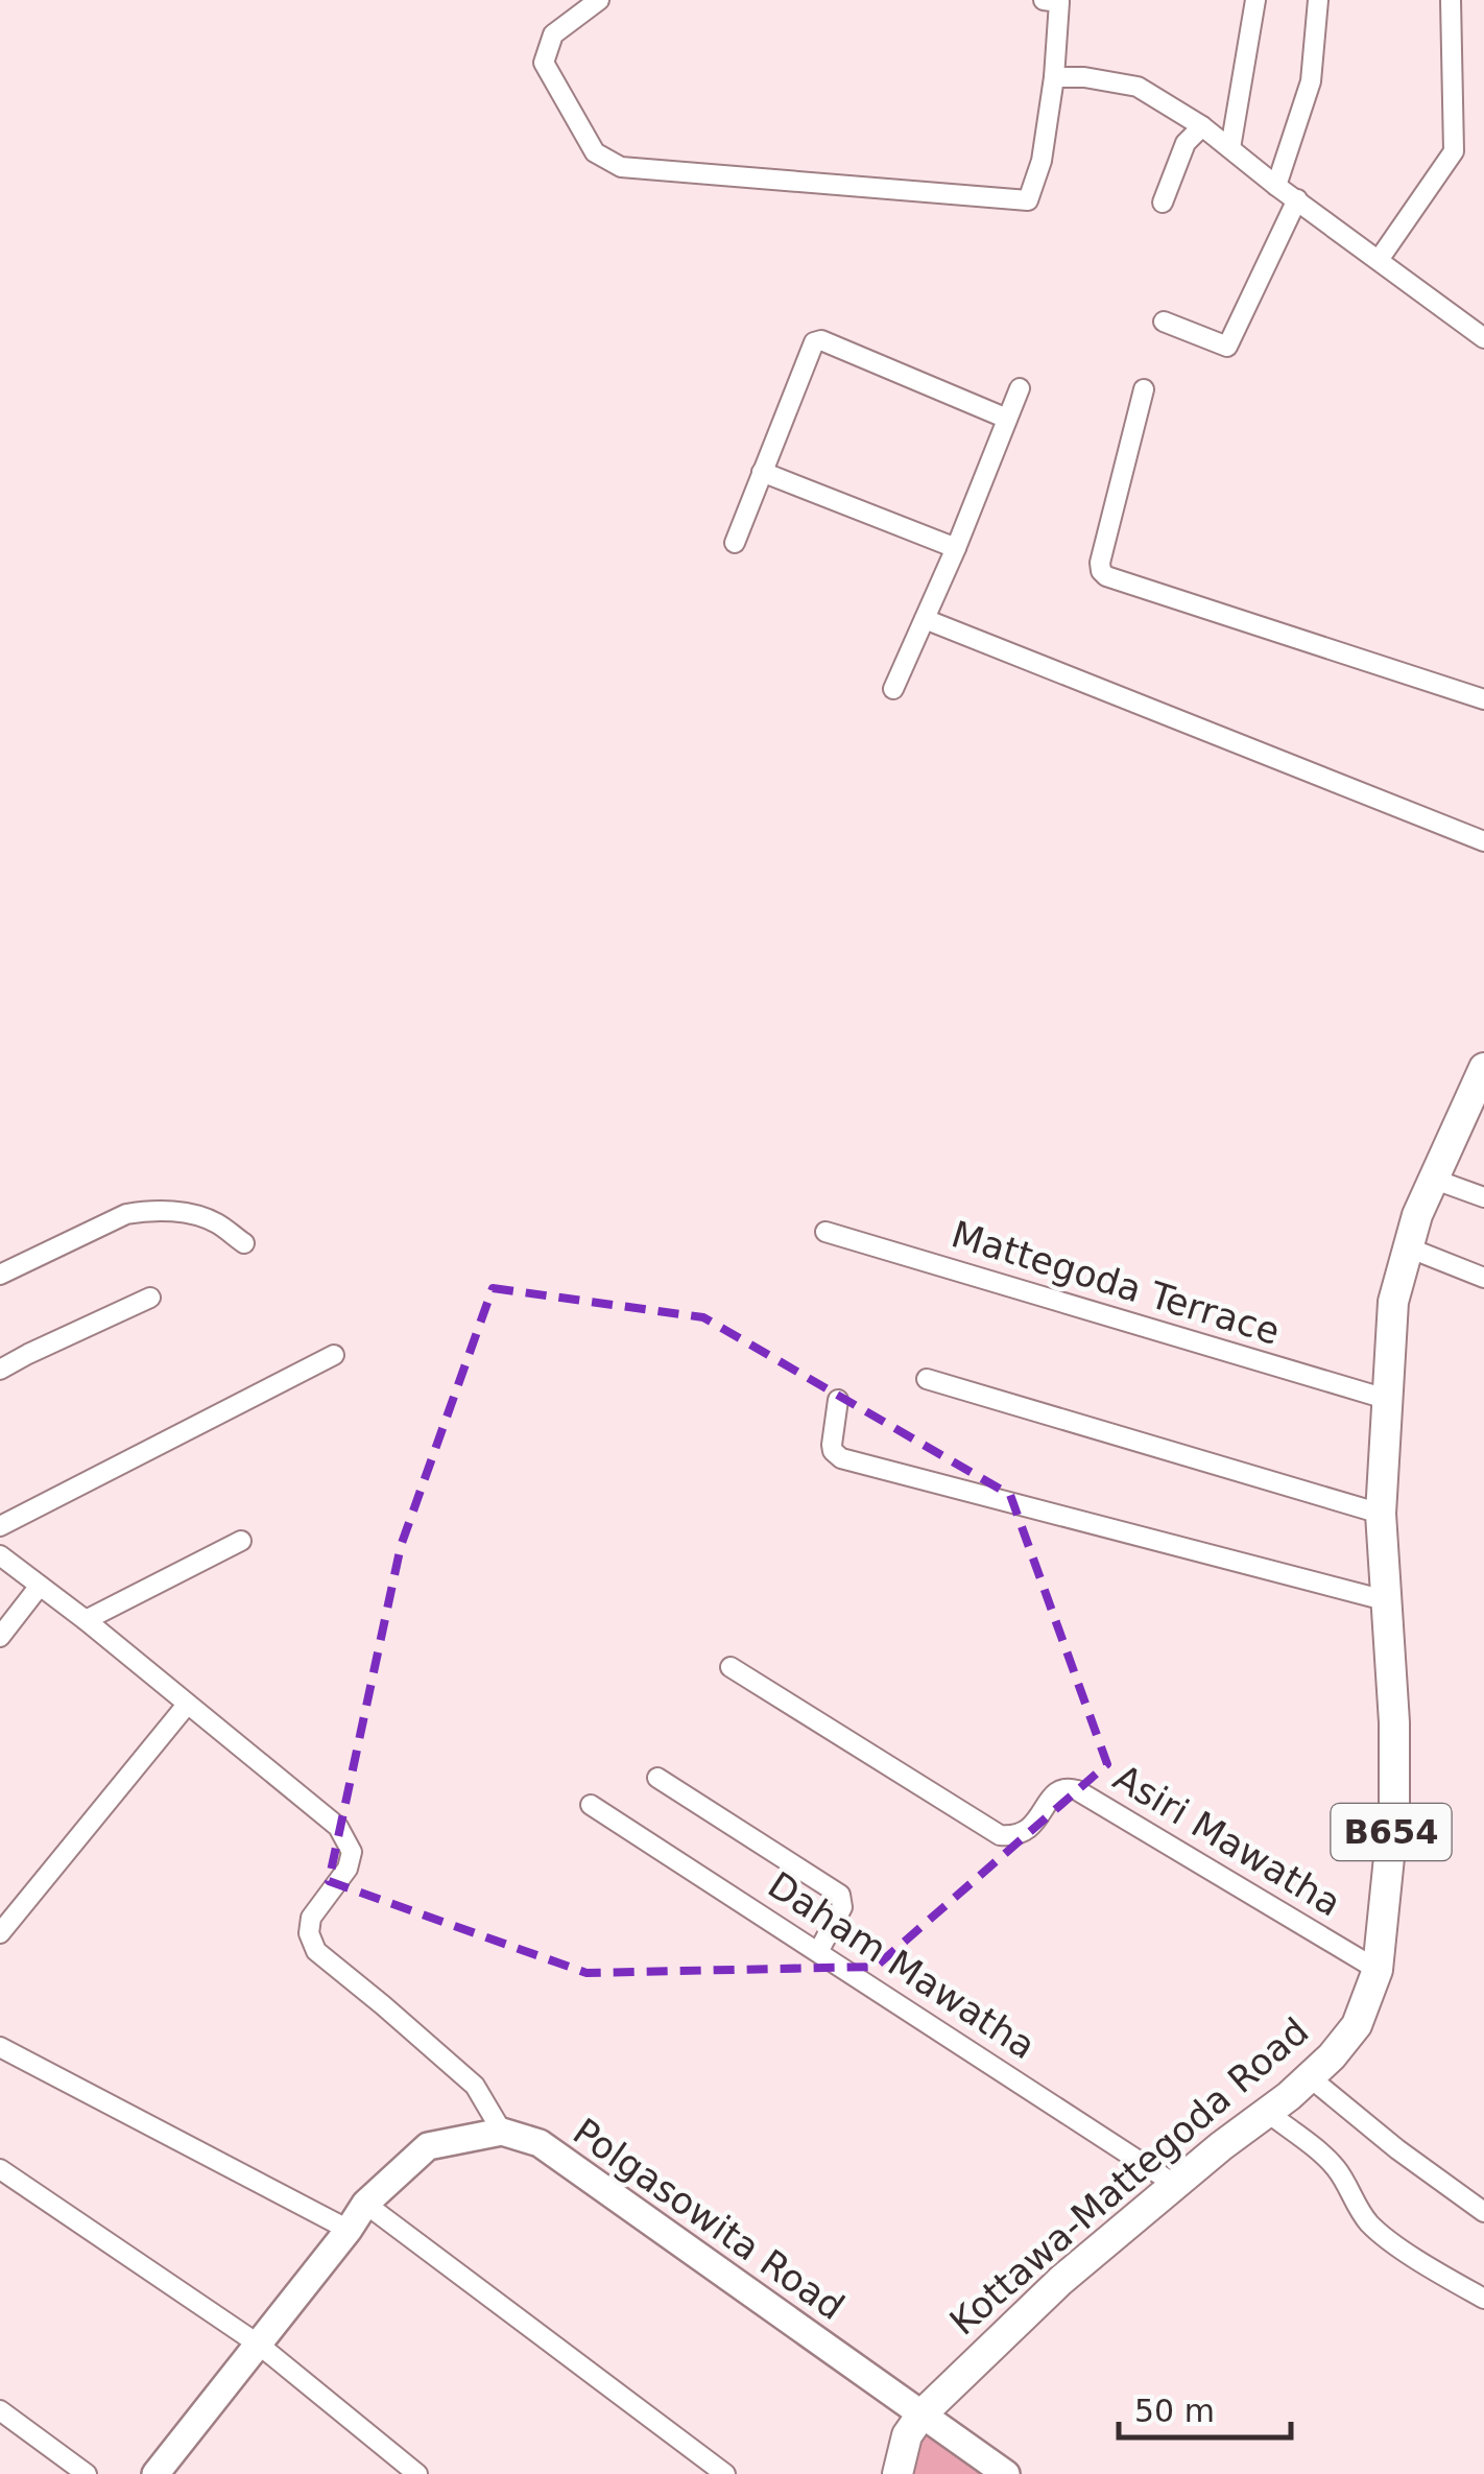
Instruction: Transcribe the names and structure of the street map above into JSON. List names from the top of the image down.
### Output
{
  "streets": {
    "main road": ["B654", "Kottawa-Mattegoda Road"],
    "street": [
      "Mattegoda Terrace",
      "Asiri Mawatha",
      "Daham Mawatha",
      "Polgasowita Road"
    ]
  },
  "crossings": [
    ["Mattegoda Terrace", "Kottawa-Mattegoda Road"],
    ["B654", "Kottawa-Mattegoda Road"],
    ["B654", "Polgasowita Road"],
    ["Asiri Mawatha", "Kottawa-Mattegoda Road"],
    ["Daham Mawatha", "Kottawa-Mattegoda Road"],
    ["Kottawa-Mattegoda Road", "Polgasowita Road"]
  ],
  "scale_bar": "50 m"
}
